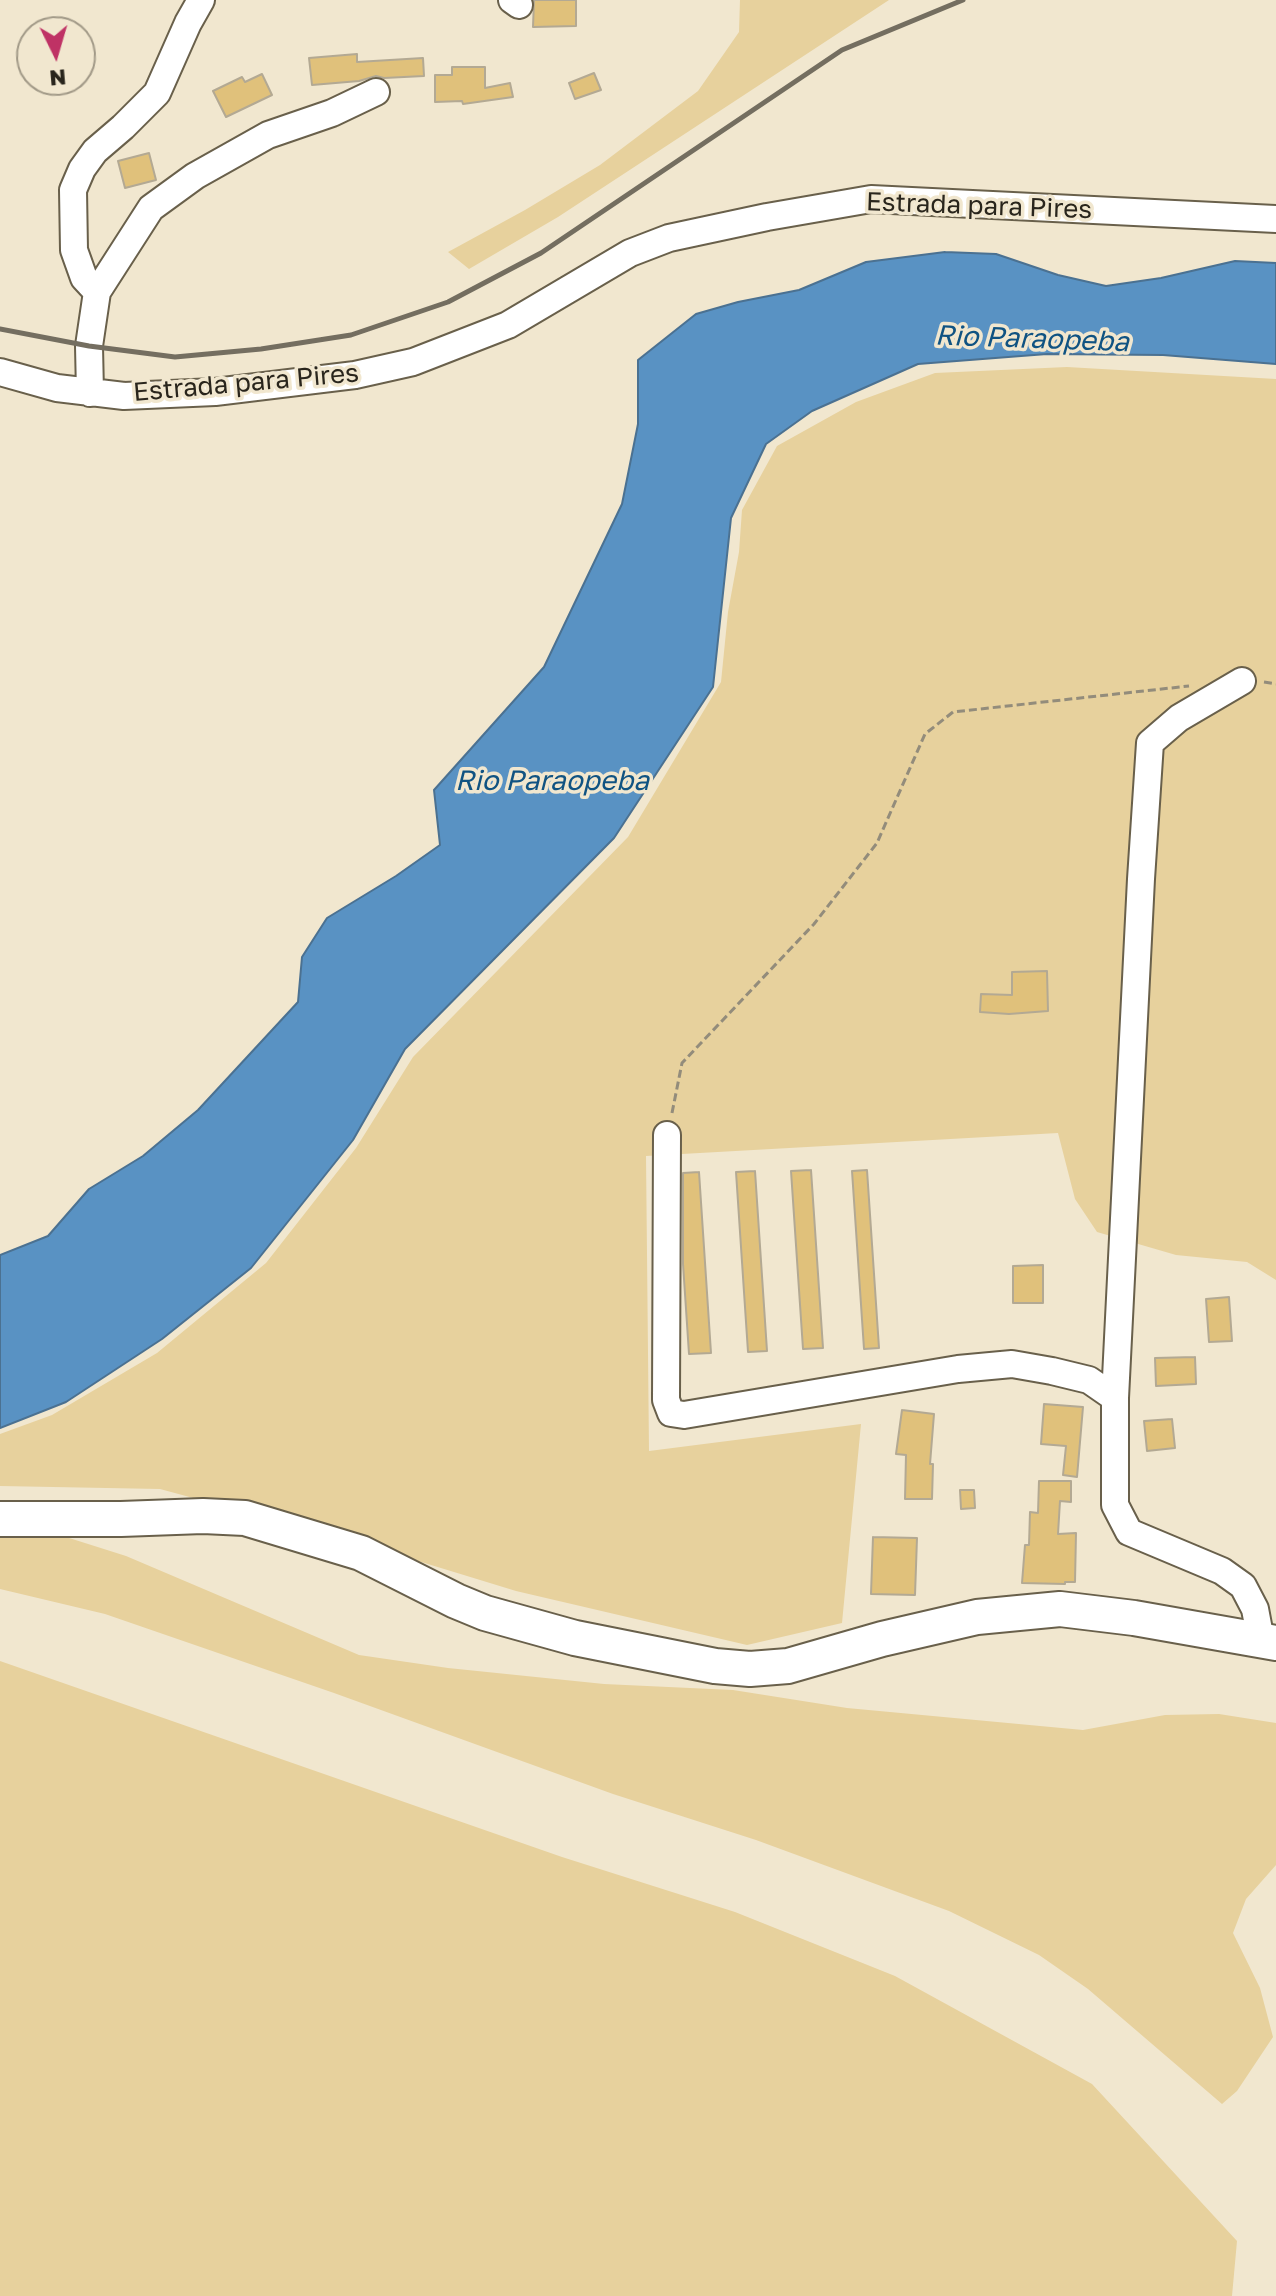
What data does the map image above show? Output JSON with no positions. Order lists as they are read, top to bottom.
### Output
{
  "streets": {
    "street": ["Estrada para Pires"]
  },
  "water": ["Rio Paraopeba"],
  "north": "bottom"
}
